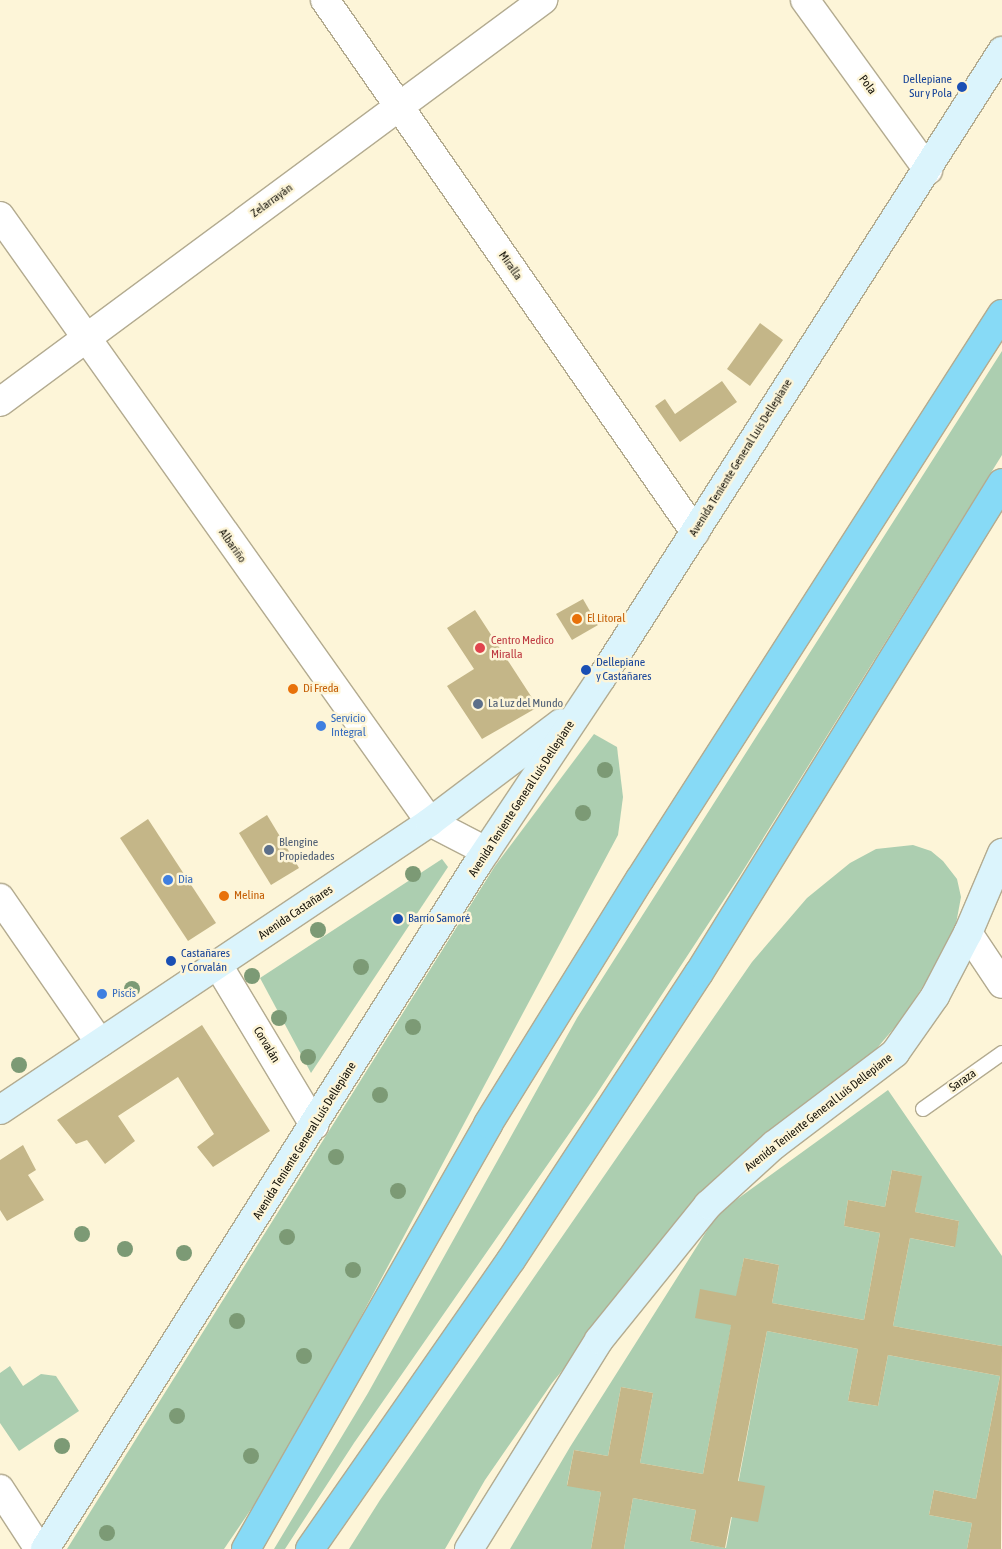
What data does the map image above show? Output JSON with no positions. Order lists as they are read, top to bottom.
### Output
{
  "streets": {
    "street": [
      "Pola",
      "Zelarrayán",
      "Miralla",
      "Avenida Teniente General Luís Dellepiane",
      "Albariño",
      "Avenida Castañares",
      "Corvalán"
    ],
    "lane": ["Saraza"]
  },
  "crossings": [
    ["Pola", "Avenida Teniente General Luís Dellepiane"],
    ["Zelarrayán", "Miralla"],
    ["Zelarrayán", "Albariño"],
    ["Miralla", "Avenida Teniente General Luís Dellepiane"],
    ["Avenida Teniente General Luís Dellepiane", "Albariño"],
    ["Avenida Teniente General Luís Dellepiane", "Avenida Castañares"],
    ["Avenida Teniente General Luís Dellepiane", "Corvalán"],
    ["Albariño", "Avenida Castañares"],
    ["Avenida Castañares", "Corvalán"]
  ],
  "places": [
    "Dellepiane Sur y Pola",
    "El Litoral",
    "Centro Medico Miralla",
    "Dellepiane y Castañares",
    "Di Freda",
    "La Luz del Mundo",
    "Servicio Integral",
    "Blengine Propiedades",
    "Dia",
    "Melina",
    "Barrio Samoré",
    "Castañares y Corvalán",
    "Piscis"
  ]
}
